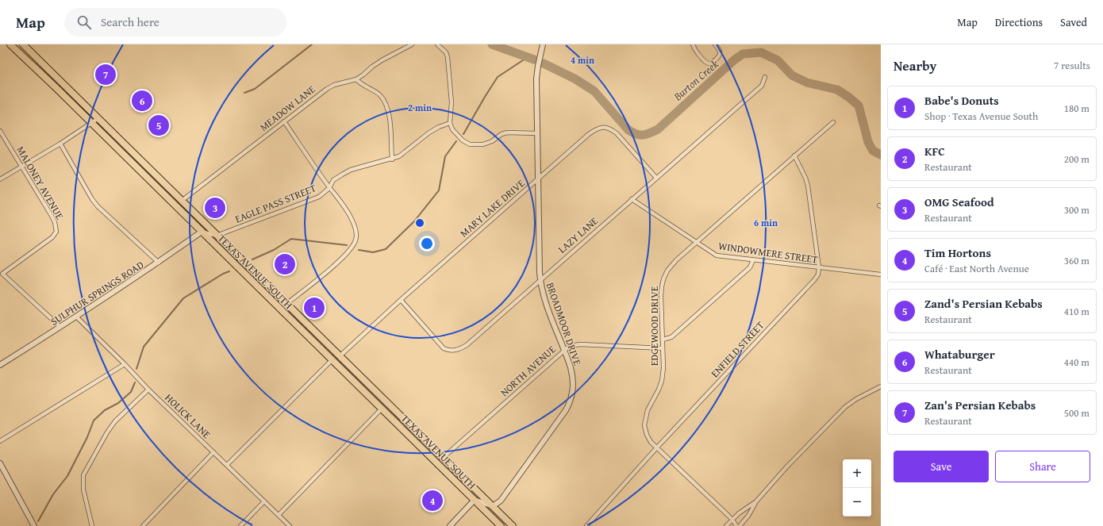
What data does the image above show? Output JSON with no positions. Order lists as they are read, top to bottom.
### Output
{
  "streets": {
    "main road": ["TEXAS AVENUE SOUTH"],
    "street": [
      "MEADOW LANE",
      "MALONEY AVENUE",
      "EAGLE PASS STREET",
      "MARY LAKE DRIVE",
      "LAZY LANE",
      "WINDOWMERE STREET",
      "SULPHUR SPRINGS ROAD",
      "BROADMOOR DRIVE",
      "EDGEWOOD DRIVE",
      "ENFIELD STREET",
      "NORTH AVENUE",
      "HOLICK LANE"
    ]
  },
  "crossings": [
    ["MEADOW LANE", "TEXAS AVENUE SOUTH"],
    ["MALONEY AVENUE", "SULPHUR SPRINGS ROAD"],
    ["EAGLE PASS STREET", "TEXAS AVENUE SOUTH"],
    ["MARY LAKE DRIVE", "LAZY LANE"],
    ["MARY LAKE DRIVE", "TEXAS AVENUE SOUTH"],
    ["MARY LAKE DRIVE", "BROADMOOR DRIVE"],
    ["LAZY LANE", "WINDOWMERE STREET"],
    ["LAZY LANE", "BROADMOOR DRIVE"],
    ["WINDOWMERE STREET", "EDGEWOOD DRIVE"],
    ["WINDOWMERE STREET", "ENFIELD STREET"],
    ["TEXAS AVENUE SOUTH", "SULPHUR SPRINGS ROAD"],
    ["TEXAS AVENUE SOUTH", "BROADMOOR DRIVE"],
    ["TEXAS AVENUE SOUTH", "NORTH AVENUE"],
    ["SULPHUR SPRINGS ROAD", "HOLICK LANE"],
    ["BROADMOOR DRIVE", "NORTH AVENUE"],
    ["EDGEWOOD DRIVE", "ENFIELD STREET"],
    ["EDGEWOOD DRIVE", "NORTH AVENUE"]
  ],
  "water": ["Burton Creek"],
  "page": {
    "header": "Map",
    "search": "Search here",
    "nav": ["Map", "Directions", "Saved"],
    "heading": ["Nearby", "7 results"],
    "pins": [
      "7",
      "6",
      "5",
      "3",
      "2",
      "1",
      "4"
    ],
    "list": [
      {
        "mark": "1",
        "name": "Babe's Donuts",
        "note": "Shop · Texas Avenue South",
        "value": "180 m"
      },
      {
        "mark": "2",
        "name": "KFC",
        "note": "Restaurant",
        "value": "200 m"
      },
      {
        "mark": "3",
        "name": "OMG Seafood",
        "note": "Restaurant",
        "value": "300 m"
      },
      {
        "mark": "4",
        "name": "Tim Hortons",
        "note": "Café · East North Avenue",
        "value": "360 m"
      },
      {
        "mark": "5",
        "name": "Zand's Persian Kebabs",
        "note": "Restaurant",
        "value": "410 m"
      },
      {
        "mark": "6",
        "name": "Whataburger",
        "note": "Restaurant",
        "value": "440 m"
      },
      {
        "mark": "7",
        "name": "Zan's Persian Kebabs",
        "note": "Restaurant",
        "value": "500 m"
      }
    ],
    "buttons": ["Save", "Share"],
    "map_buttons": ["+", "−"]
  },
  "rings": ["4 min", "2 min", "6 min"]
}
